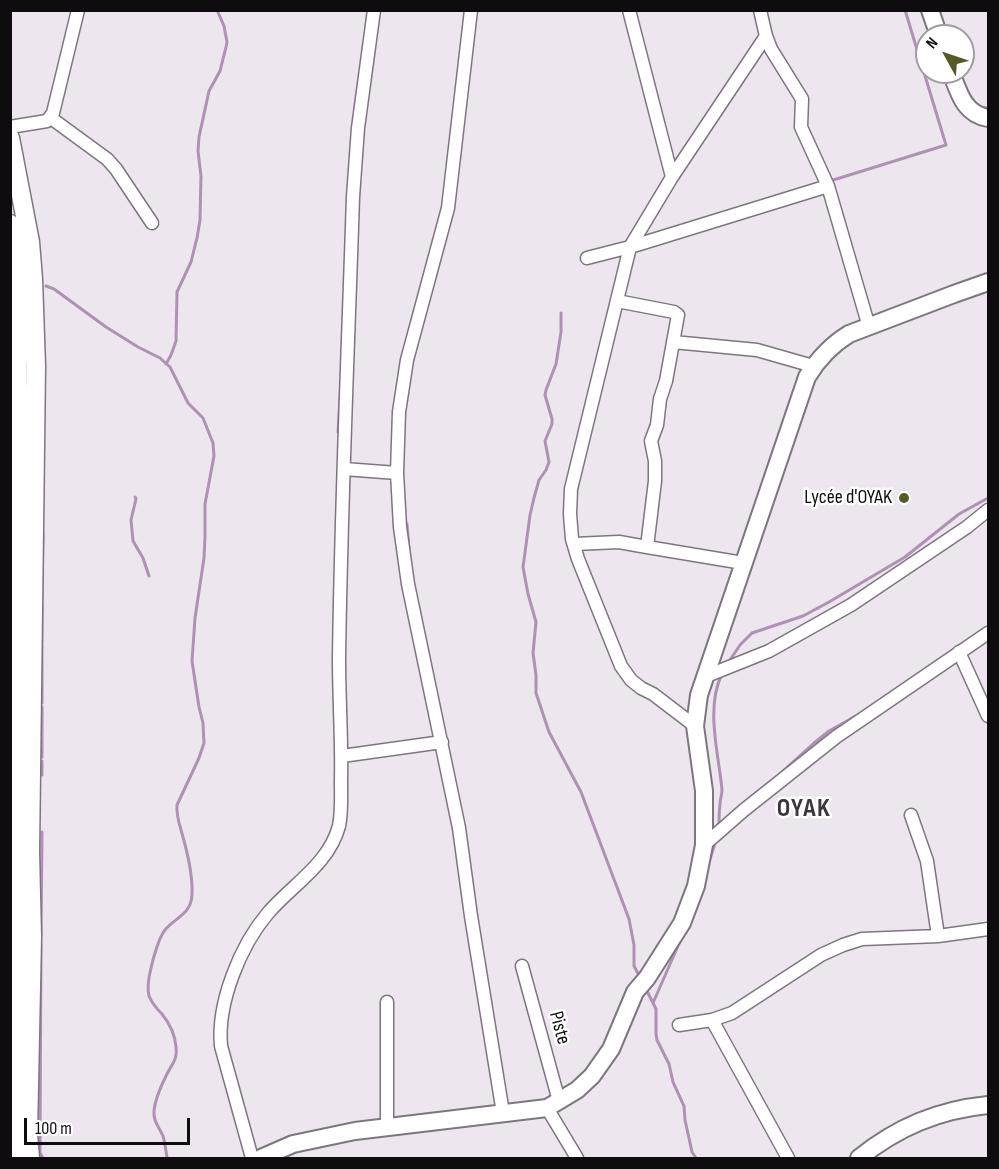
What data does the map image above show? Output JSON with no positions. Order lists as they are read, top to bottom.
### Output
{
  "streets": {
    "street": ["Piste"]
  },
  "districts": ["OYAK"],
  "places": ["Lycée d'OYAK"],
  "scale_bar": "100 m",
  "north": "top left"
}
